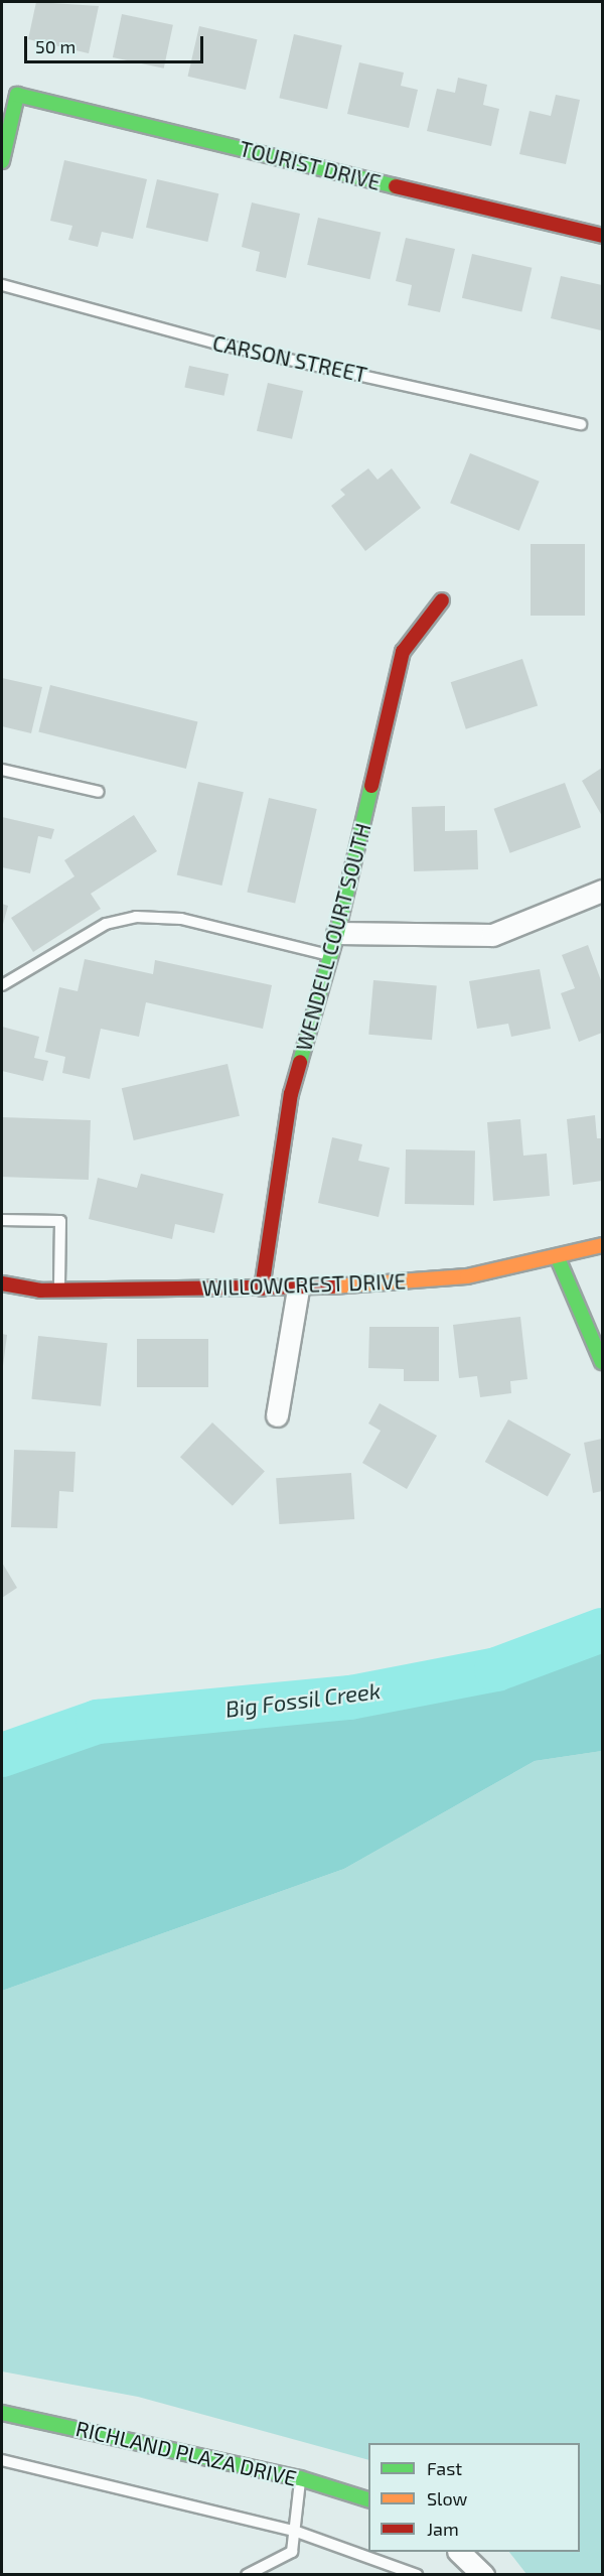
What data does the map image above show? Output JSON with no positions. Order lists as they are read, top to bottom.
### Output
{
  "streets": {
    "street": [
      "TOURIST DRIVE",
      "WENDELL COURT SOUTH",
      "WILLOWCREST DRIVE",
      "RICHLAND PLAZA DRIVE"
    ],
    "lane": ["CARSON STREET"]
  },
  "crossings": [
    ["WENDELL COURT SOUTH", "WILLOWCREST DRIVE"]
  ],
  "water": ["Big Fossil Creek"],
  "legend": ["Fast", "Slow", "Jam"],
  "scale_bar": "50 m"
}
